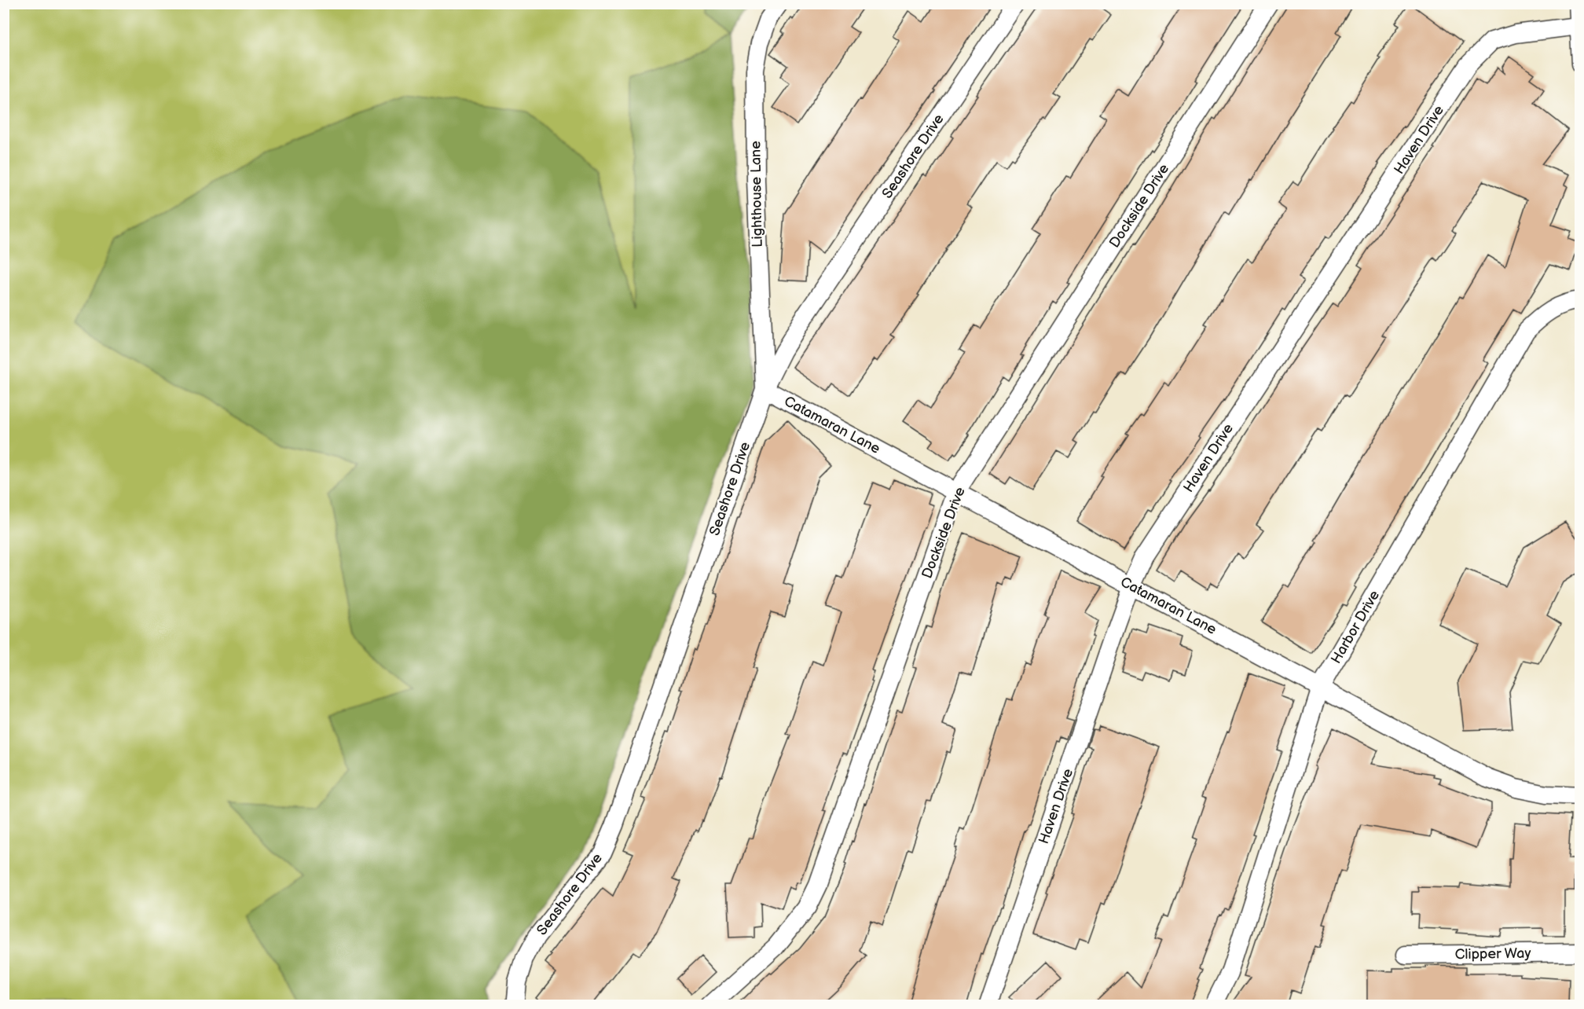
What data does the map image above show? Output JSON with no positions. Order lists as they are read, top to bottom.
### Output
{
  "streets": {
    "street": [
      "Haven Drive",
      "Seashore Drive",
      "Lighthouse Lane",
      "Dockside Drive",
      "Catamaran Lane",
      "Harbor Drive",
      "Clipper Way"
    ]
  },
  "crossings": [
    ["Haven Drive", "Catamaran Lane"],
    ["Seashore Drive", "Lighthouse Lane"],
    ["Seashore Drive", "Catamaran Lane"],
    ["Lighthouse Lane", "Catamaran Lane"],
    ["Dockside Drive", "Catamaran Lane"],
    ["Catamaran Lane", "Harbor Drive"]
  ]
}
